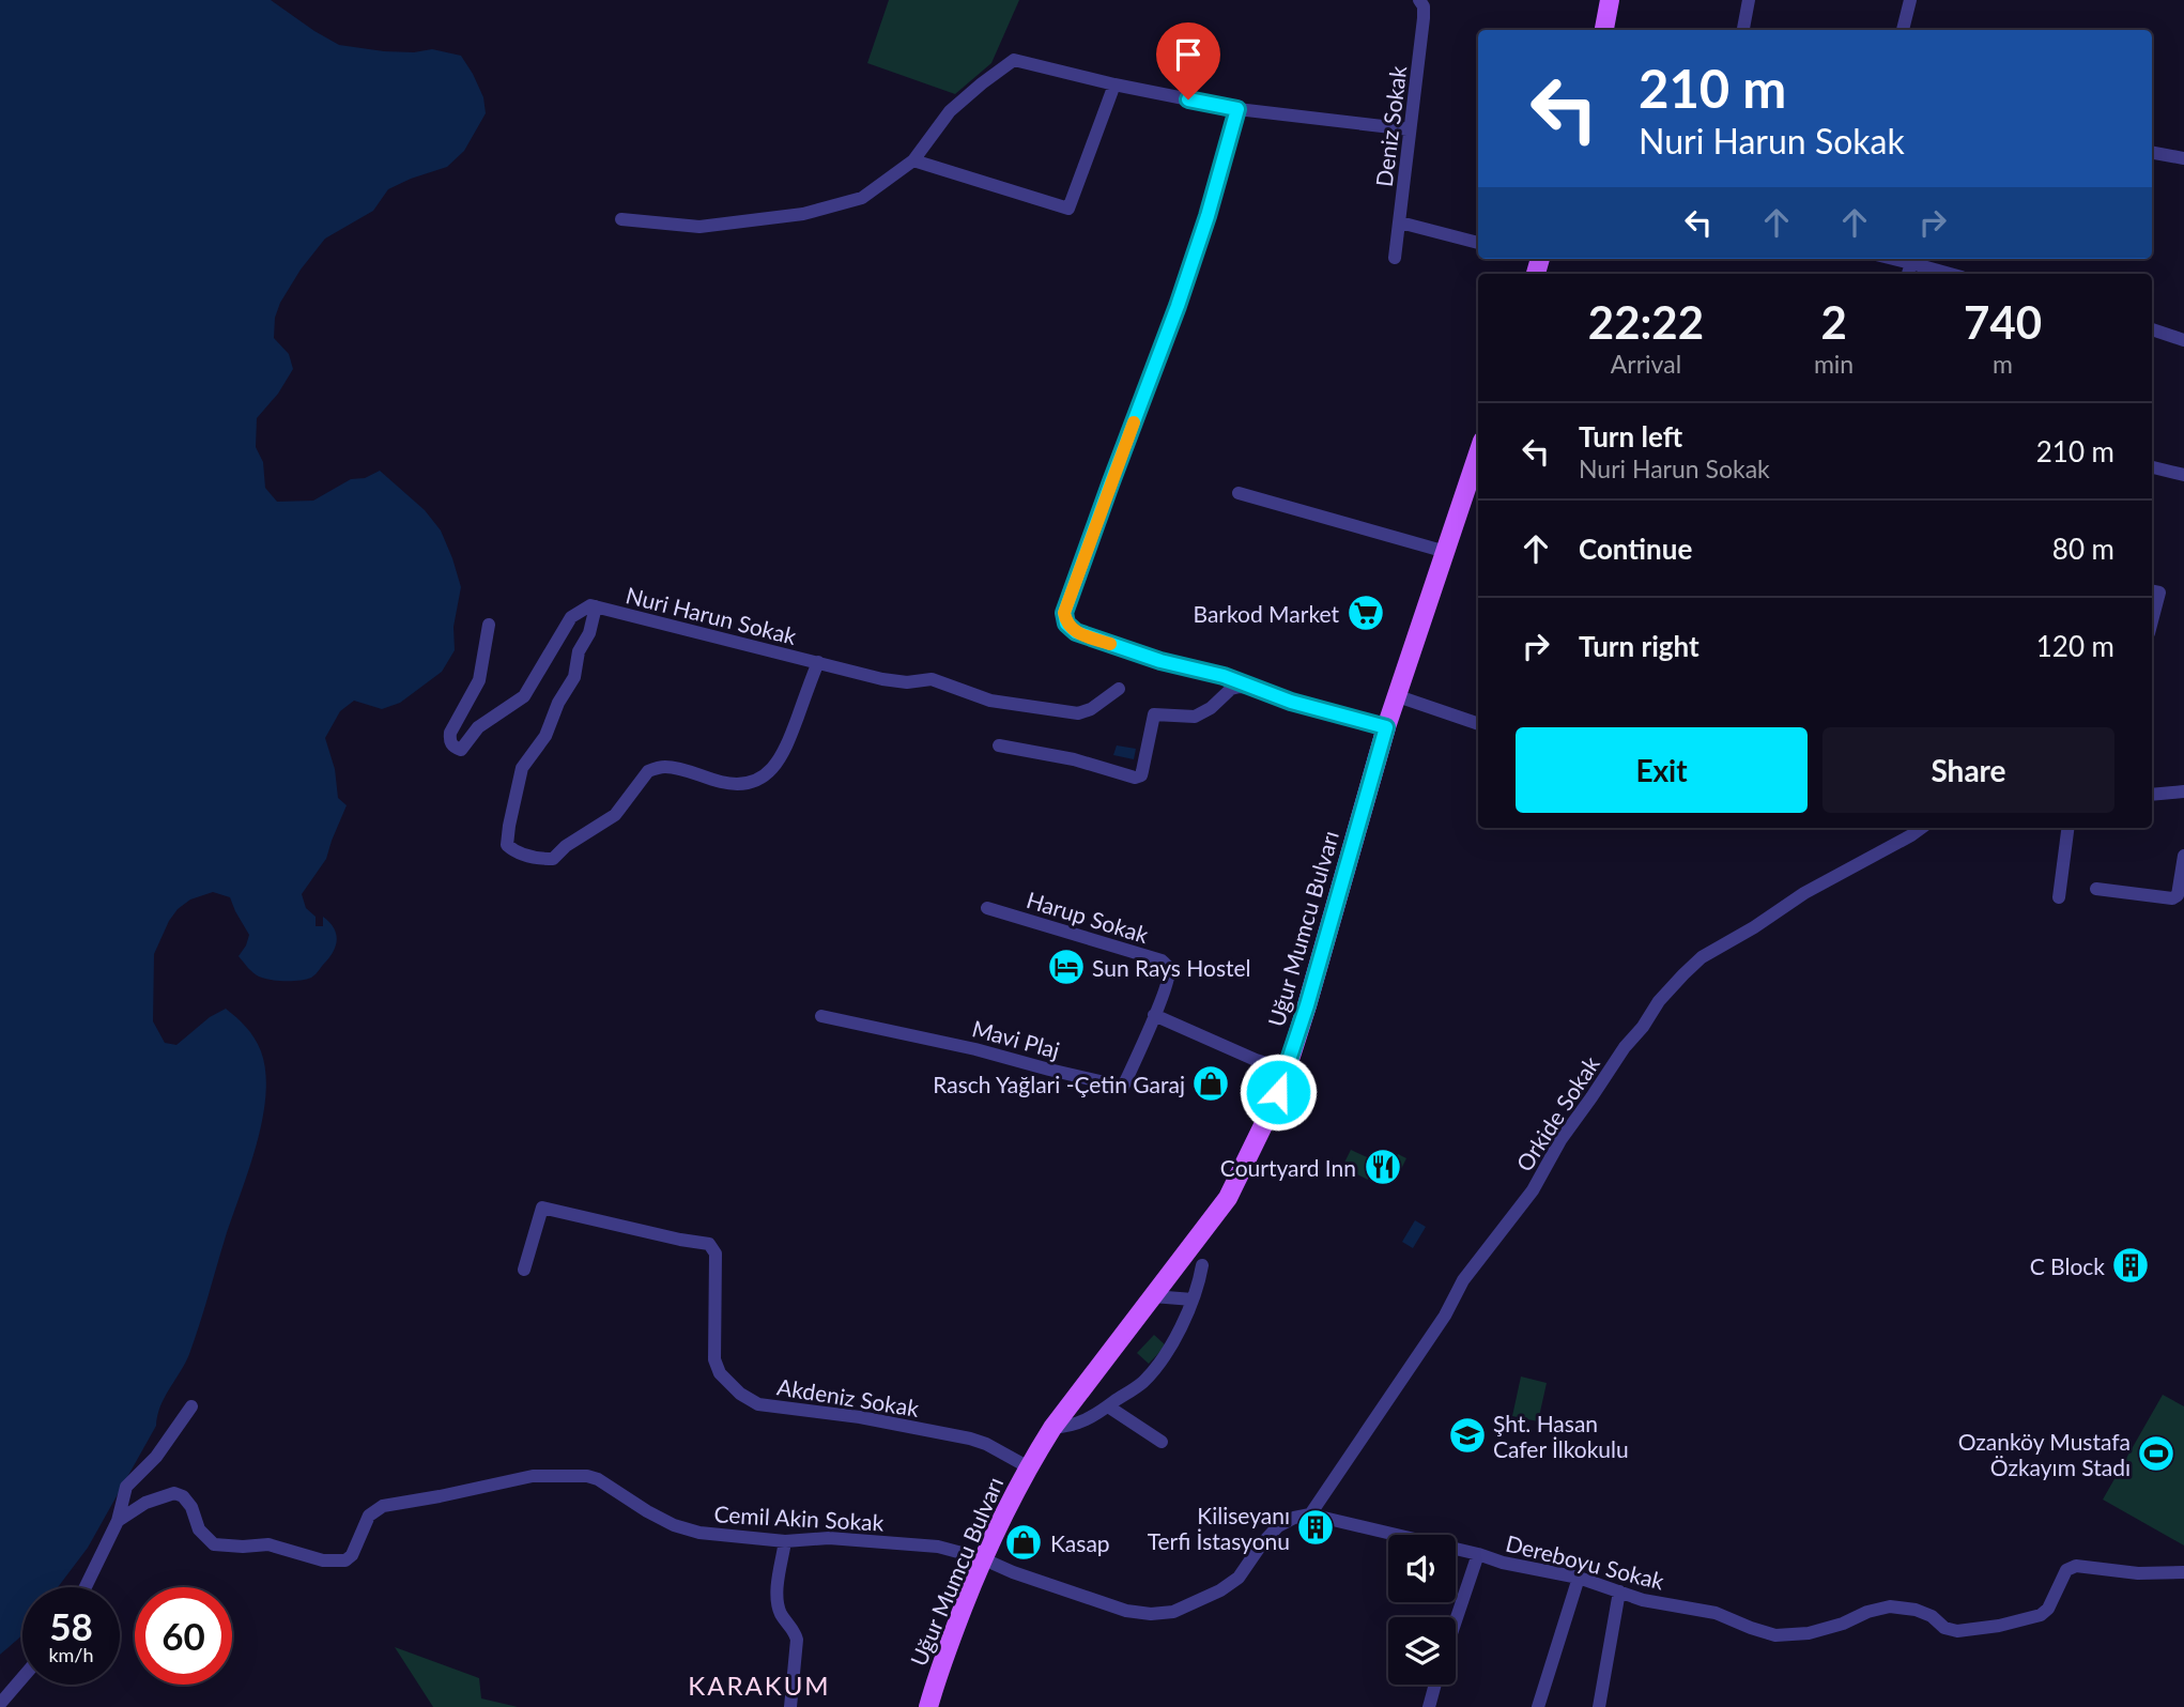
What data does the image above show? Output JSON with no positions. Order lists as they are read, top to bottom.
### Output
{
  "streets": {
    "main road": ["Uğur Mumcu Bulvarı"],
    "street": [
      "Deniz Sokak",
      "Nuri Harun Sokak",
      "Harup Sokak",
      "Mavi Plaj",
      "Orkide Sokak",
      "Akdeniz Sokak",
      "Cemil Akin Sokak",
      "Dereboyu Sokak"
    ]
  },
  "crossings": [
    ["Harup Sokak", "Mavi Plaj"],
    ["Uğur Mumcu Bulvarı", "Akdeniz Sokak"],
    ["Uğur Mumcu Bulvarı", "Cemil Akin Sokak"],
    ["Orkide Sokak", "Dereboyu Sokak"]
  ],
  "districts": ["KARAKUM"],
  "places": {
    "supermarket": ["Barkod Market"],
    "hotel": ["Sun Rays Hostel"],
    "shop": ["Rasch Yağlari -Çetin Garaj", "Kasap"],
    "restaurant": ["Courtyard Inn"],
    "building": ["C Block", "Kiliseyanı Terfi İstasyonu"],
    "school or university": ["Şht. Hasan Cafer İlkokulu"],
    "sports": ["Ozanköy Mustafa Özkayım Stadı"]
  },
  "page": {
    "turn": ["210 m", "Nuri Harun Sokak"],
    "eta": [
      "22:22",
      "Arrival",
      "2",
      "min",
      "740",
      "m"
    ],
    "list": [
      {
        "name": "Turn left",
        "note": "Nuri Harun Sokak",
        "value": "210 m"
      },
      {
        "name": "Continue",
        "value": "80 m"
      },
      {
        "name": "Turn right",
        "value": "120 m"
      }
    ],
    "buttons": ["Exit", "Share"],
    "speed": "58 km/h",
    "limit": "60"
  }
}
